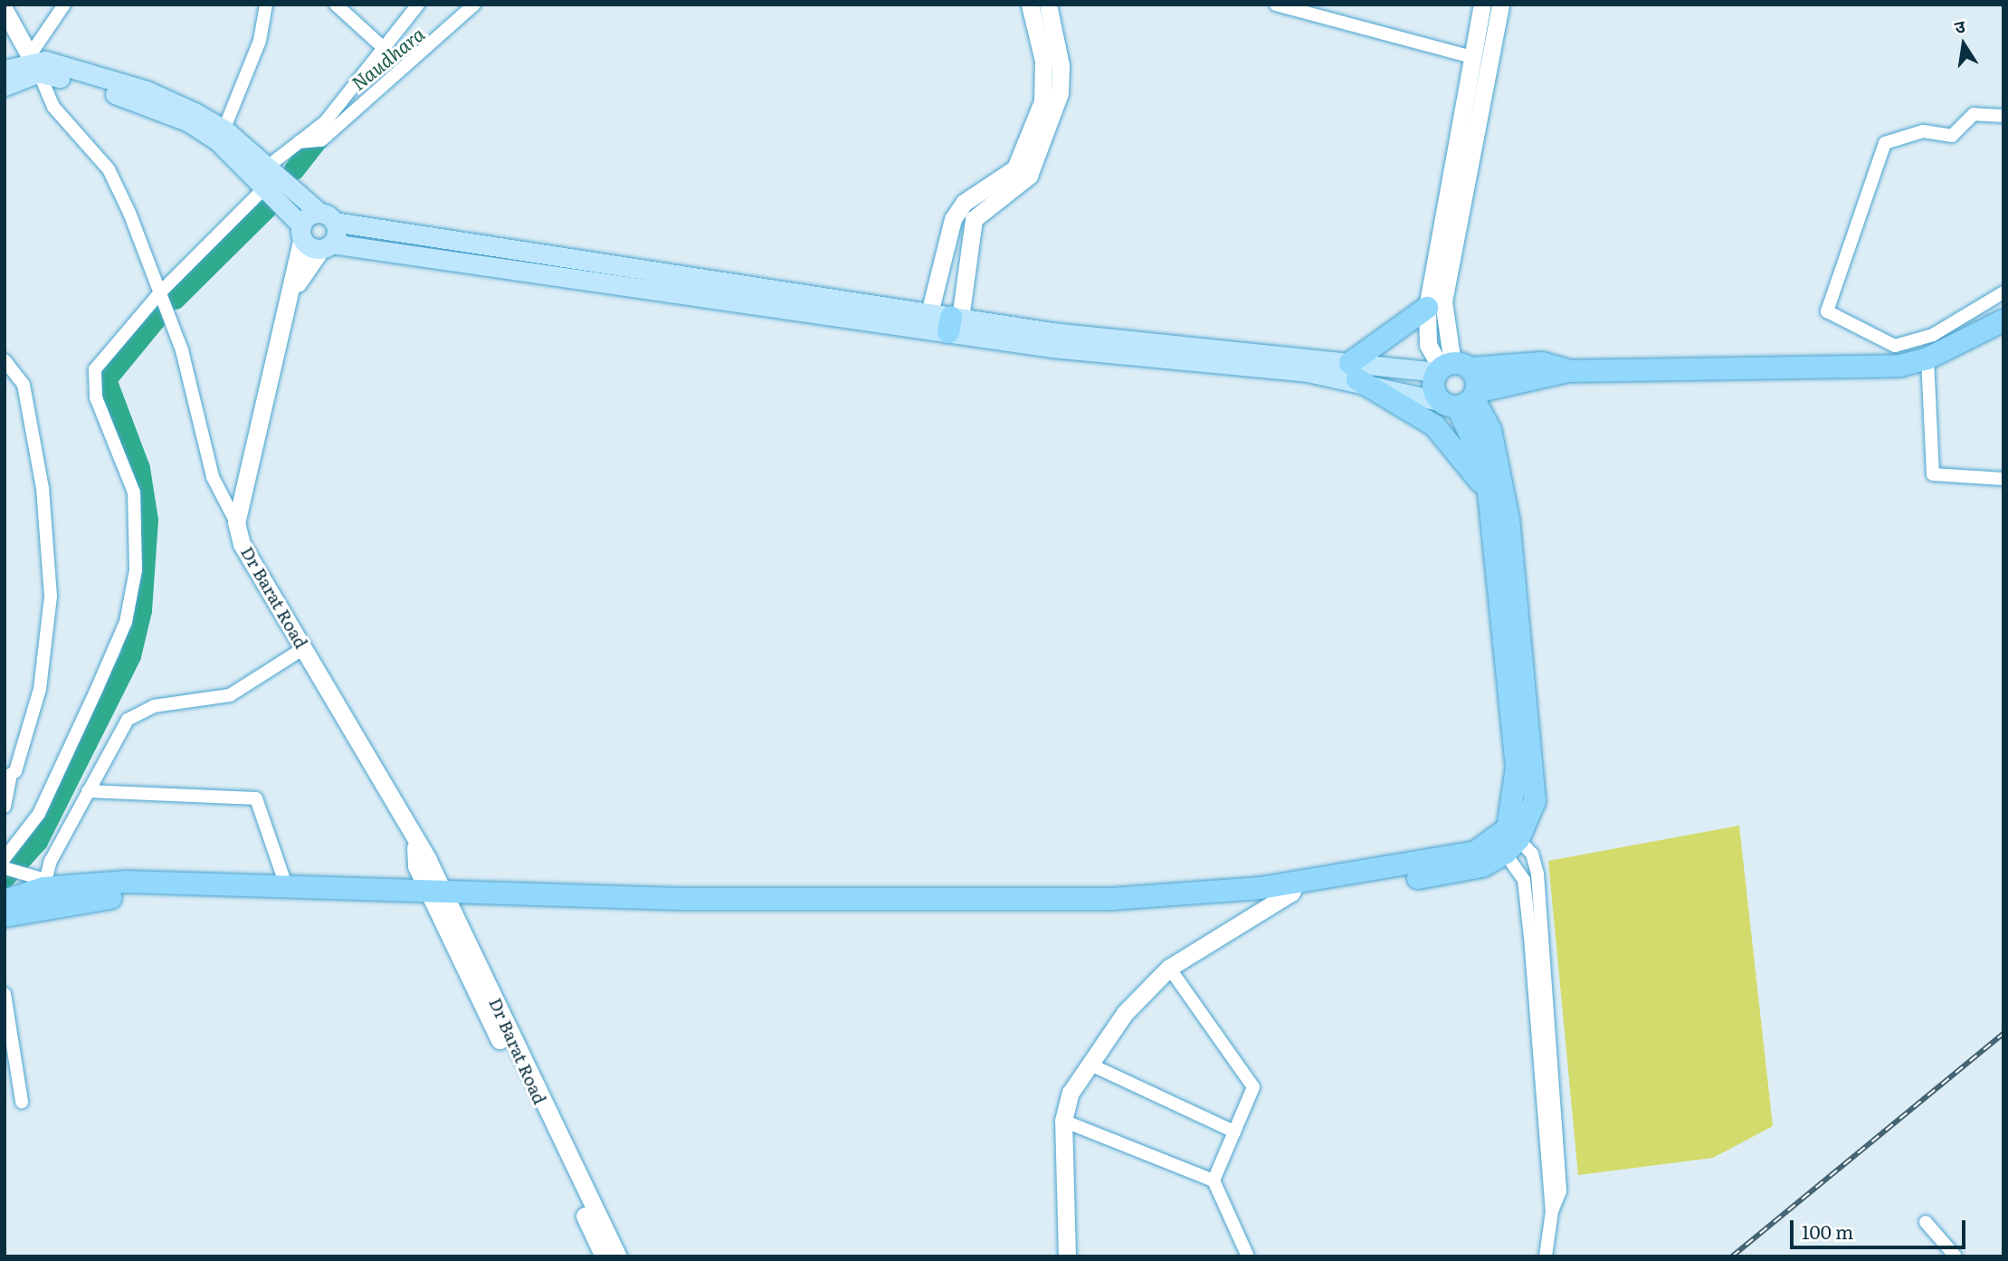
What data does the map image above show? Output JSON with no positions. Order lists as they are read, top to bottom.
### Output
{
  "streets": {
    "street": ["Dr Barat Road"]
  },
  "water": ["Naudhara"],
  "scale_bar": "100 m",
  "north": "top"
}
